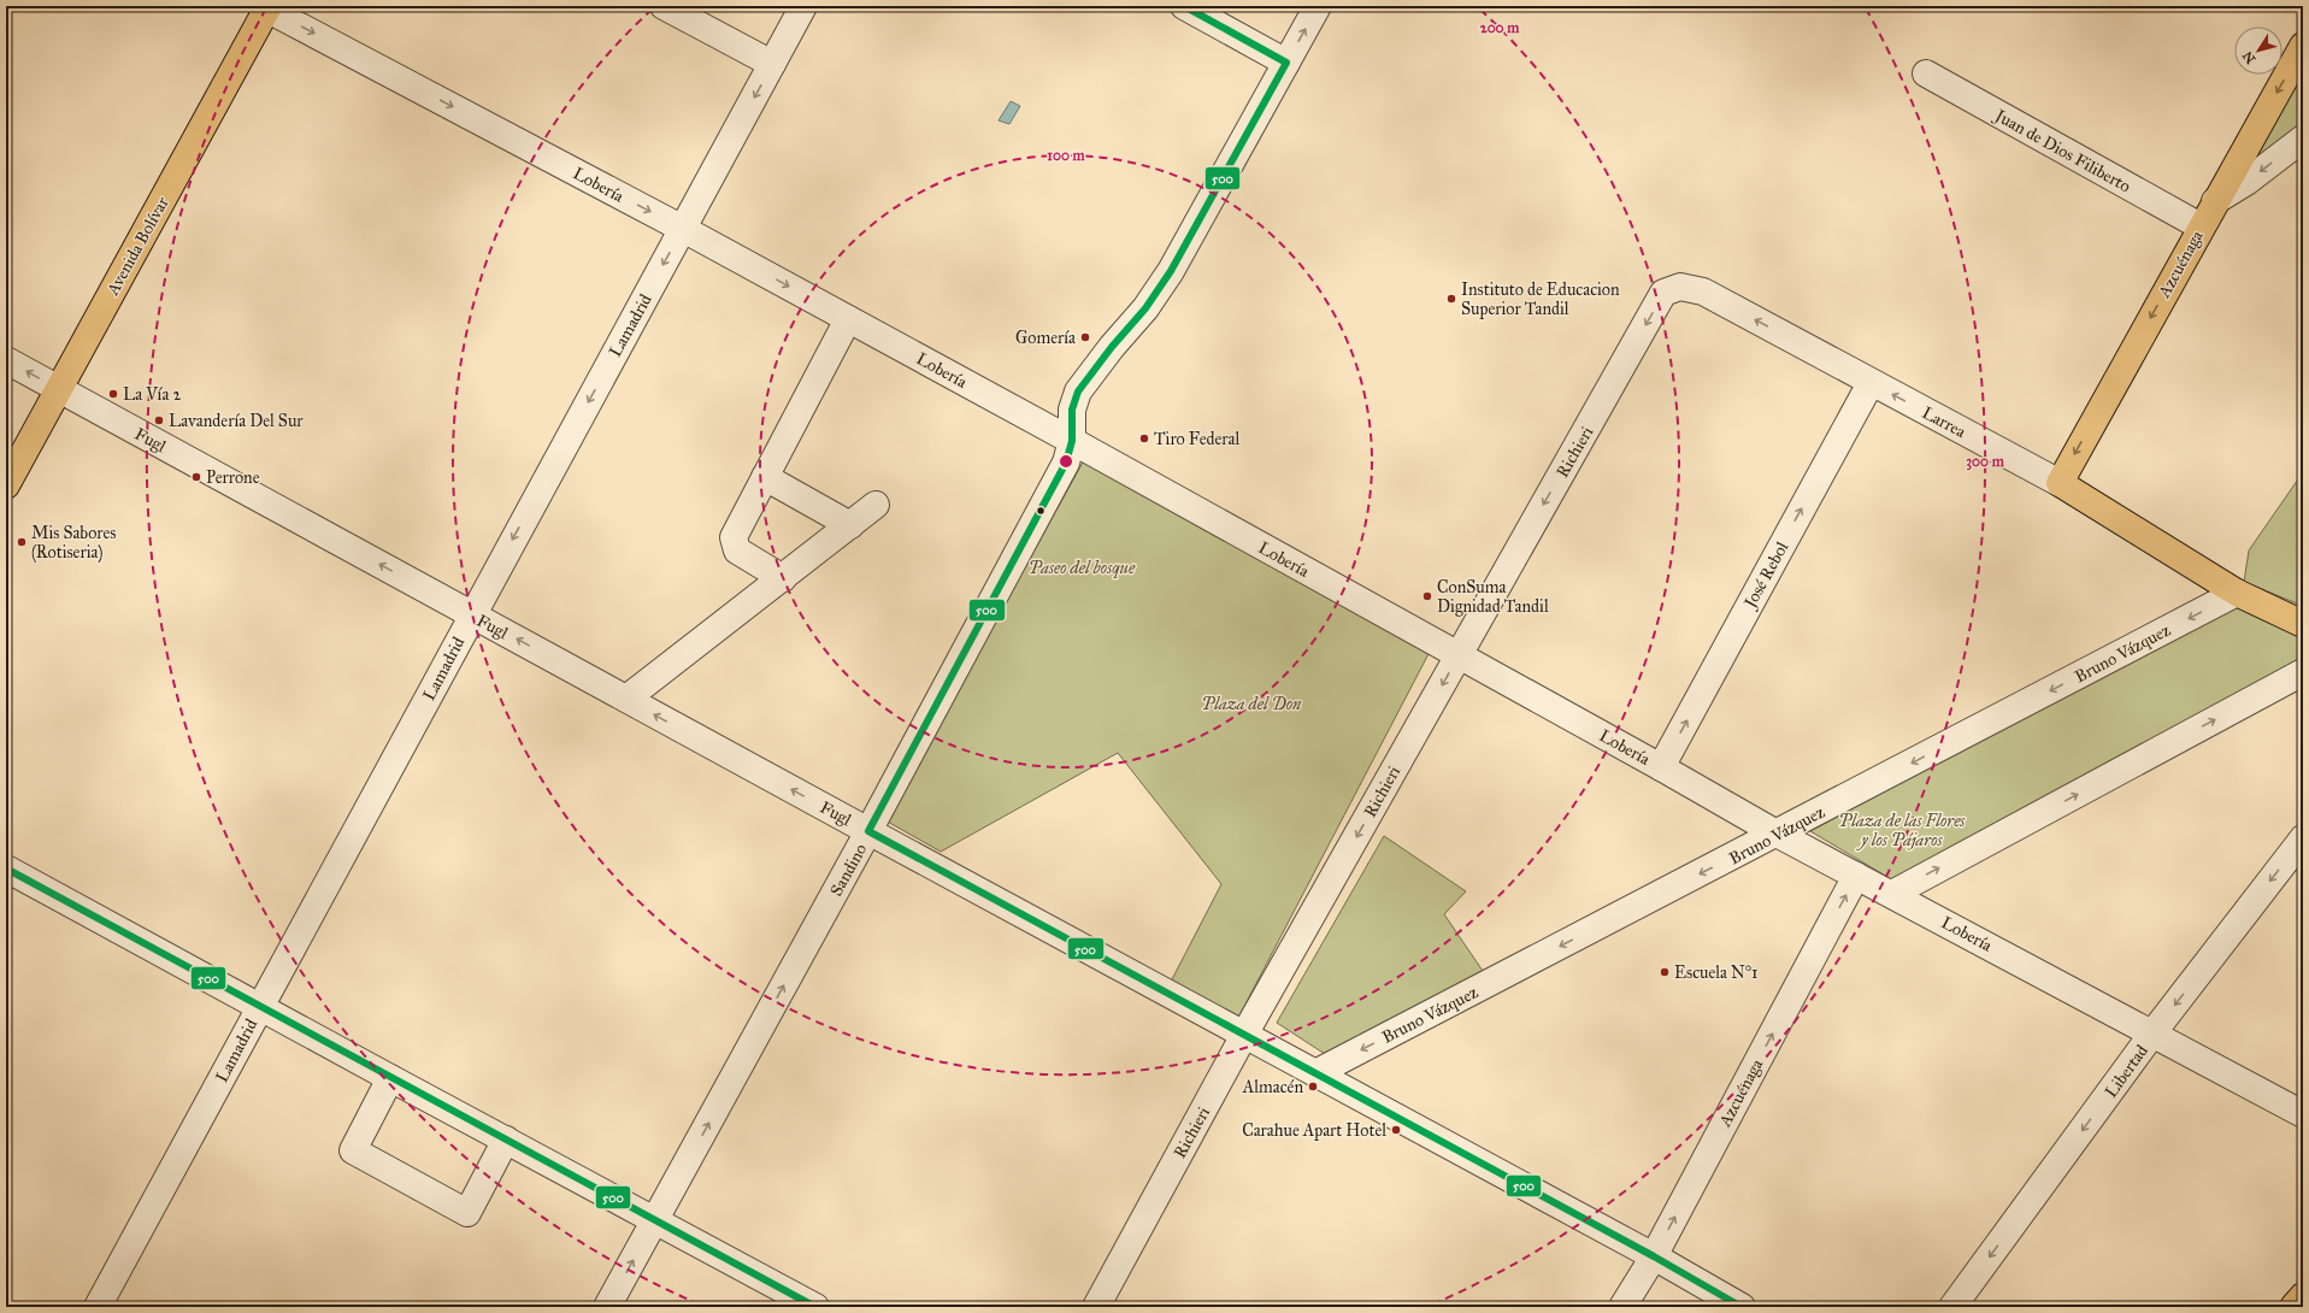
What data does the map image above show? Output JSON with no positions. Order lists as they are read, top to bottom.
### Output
{
  "streets": {
    "main road": ["Avenida Bolívar", "Azcuénaga", "Larrea"],
    "street": [
      "Juan de Dios Filiberto",
      "Lobería",
      "Lamadrid",
      "Fugl",
      "Richieri",
      "José Rebol",
      "Bruno Vázquez",
      "Sandino",
      "Libertad"
    ]
  },
  "crossings": [
    ["Juan de Dios Filiberto", "Azcuénaga"],
    ["Lobería", "Avenida Bolívar"],
    ["Lobería", "Azcuénaga"],
    ["Lobería", "Lamadrid"],
    ["Lobería", "Richieri"],
    ["Lobería", "José Rebol"],
    ["Lobería", "Bruno Vázquez"],
    ["Lobería", "Sandino"],
    ["Lobería", "Libertad"],
    ["Avenida Bolívar", "Fugl"],
    ["Azcuénaga", "Larrea"],
    ["Azcuénaga", "Fugl"],
    ["Lamadrid", "Fugl"],
    ["Larrea", "Richieri"],
    ["Larrea", "José Rebol"],
    ["Larrea", "Bruno Vázquez"],
    ["Fugl", "Richieri"],
    ["Fugl", "Bruno Vázquez"],
    ["Fugl", "Sandino"]
  ],
  "one_way": [
    "Larrea",
    "Fugl",
    "Richieri",
    "José Rebol",
    "Sandino"
  ],
  "parks": ["Paseo del bosque", "Plaza del Don", "Plaza de las Flores y los Pájaros"],
  "places": [
    "Instituto de Educacion Superior Tandil",
    "Gomería",
    "La Vía 2",
    "Lavandería Del Sur",
    "Tiro Federal",
    "Perrone",
    "Mis Sabores (Rotiseria)",
    "ConSuma Dignidad Tandil",
    "Escuela N°1",
    "Almacén",
    "Carahue Apart Hotel"
  ],
  "lines": ["transit line 500"],
  "north": "bottom left",
  "rings": ["200 m", "100 m", "300 m"]
}
